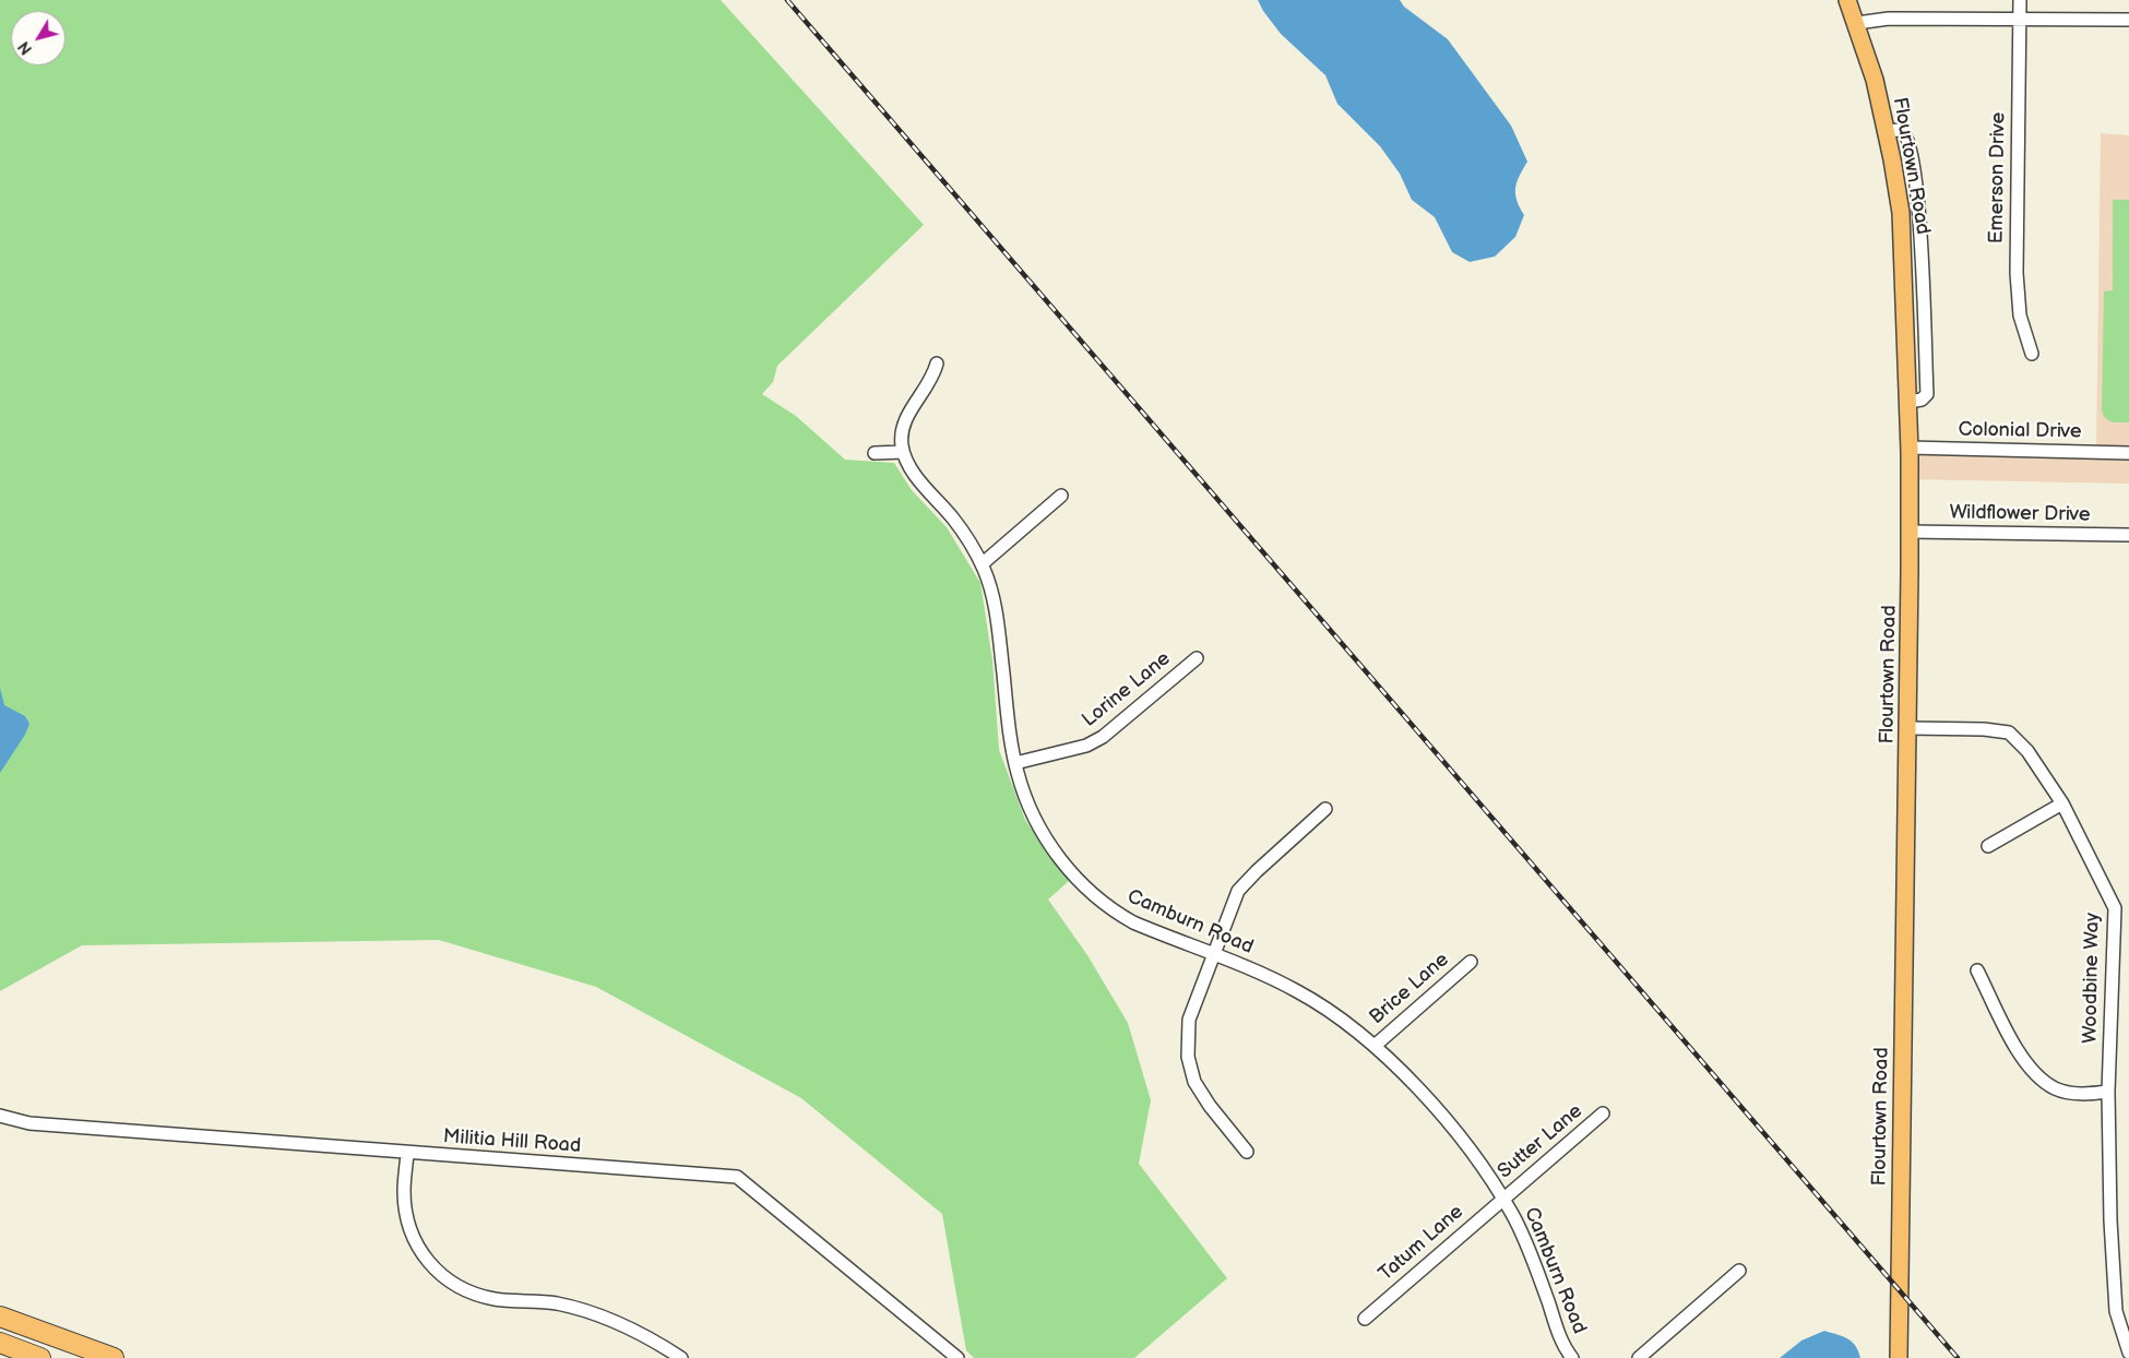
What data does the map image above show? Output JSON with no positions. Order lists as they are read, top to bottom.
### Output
{
  "streets": {
    "main road": ["Flourtown Road"],
    "street": [
      "Emerson Drive",
      "Colonial Drive",
      "Wildflower Drive",
      "Lorine Lane",
      "Camburn Road",
      "Woodbine Way",
      "Brice Lane",
      "Militia Hill Road",
      "Sutter Lane",
      "Tatum Lane"
    ]
  },
  "crossings": [
    ["Flourtown Road", "Colonial Drive"],
    ["Flourtown Road", "Wildflower Drive"],
    ["Flourtown Road", "Woodbine Way"],
    ["Lorine Lane", "Camburn Road"],
    ["Camburn Road", "Brice Lane"],
    ["Camburn Road", "Sutter Lane"],
    ["Camburn Road", "Tatum Lane"],
    ["Sutter Lane", "Tatum Lane"]
  ],
  "north": "bottom left"
}
